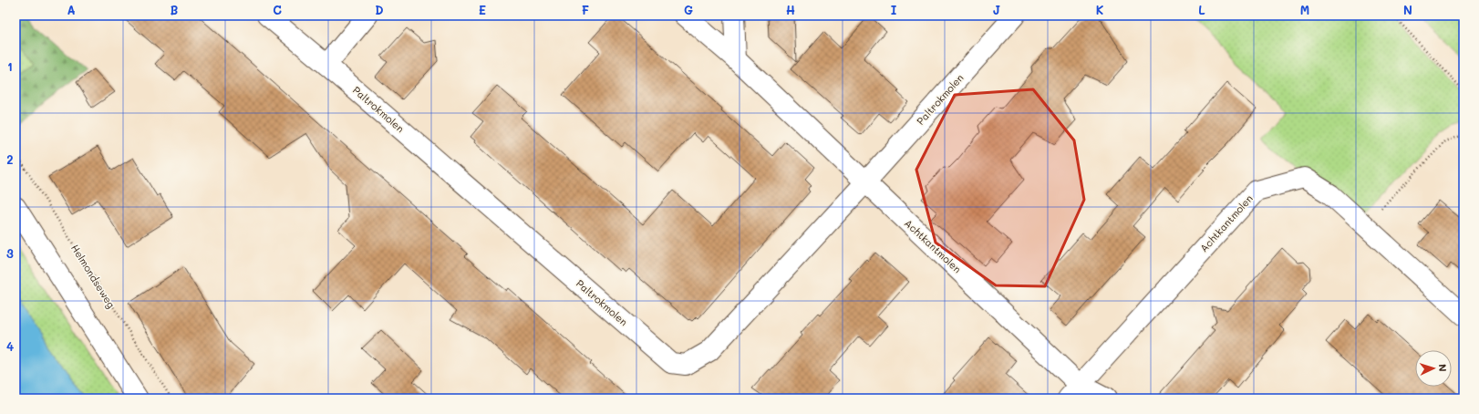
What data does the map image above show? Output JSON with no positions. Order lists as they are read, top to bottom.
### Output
{
  "streets": {
    "street": ["Paltrokmolen", "Achtkantmolen"],
    "path": ["Helmondseweg"]
  },
  "crossings": [
    ["Paltrokmolen", "Achtkantmolen"]
  ],
  "north": "right",
  "grid": {
    "columns": [
      "A",
      "B",
      "C",
      "D",
      "E",
      "F",
      "G",
      "H",
      "I",
      "J",
      "K",
      "L",
      "M",
      "N"
    ],
    "rows": [
      "1",
      "2",
      "3",
      "4"
    ]
  }
}
